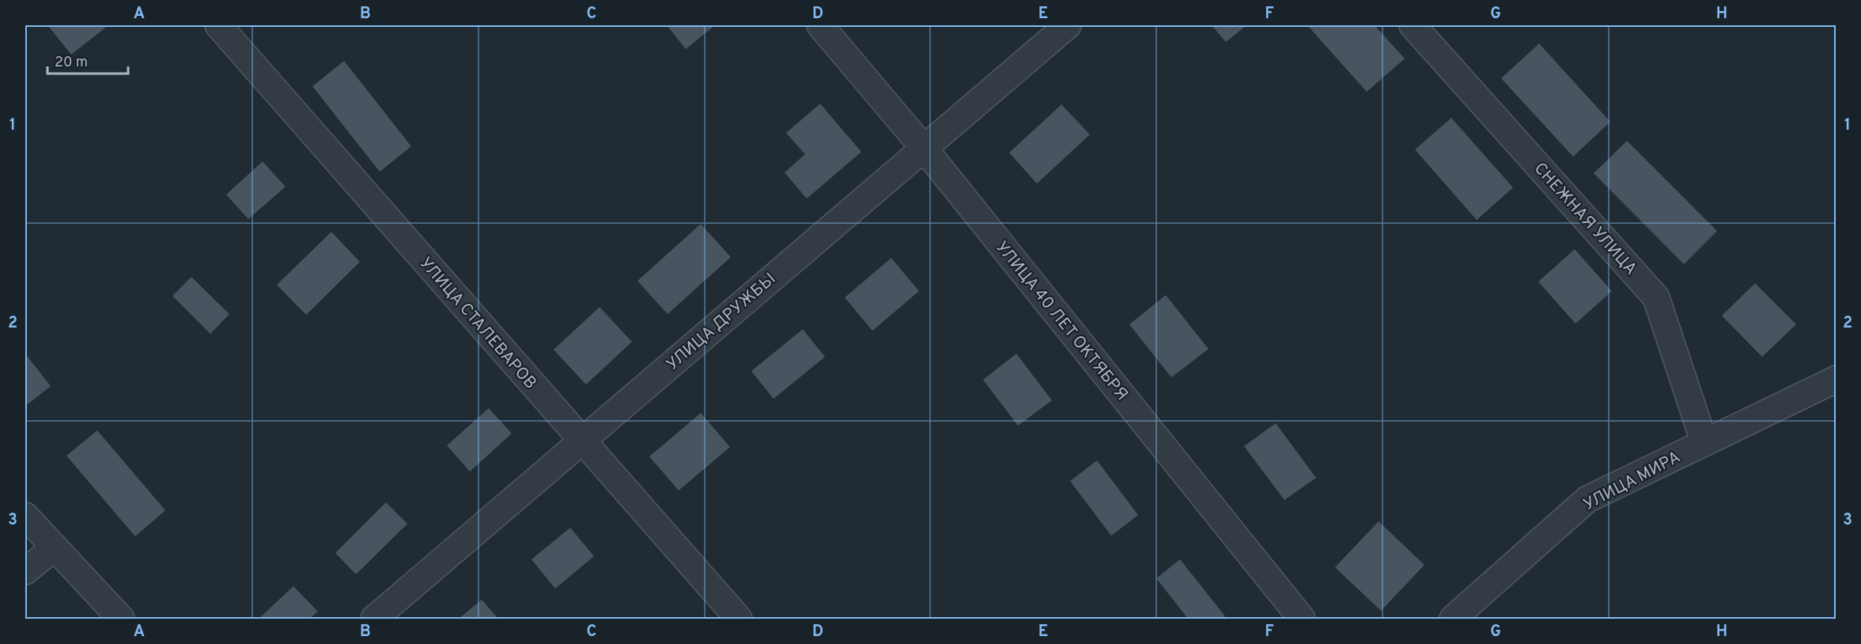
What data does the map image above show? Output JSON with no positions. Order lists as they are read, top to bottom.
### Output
{
  "streets": {
    "street": [
      "СНЕЖНАЯ УЛИЦА",
      "УЛИЦА 40 ЛЕТ ОКТЯБРЯ",
      "УЛИЦА ДРУЖБЫ",
      "УЛИЦА СТАЛЕВАРОВ",
      "УЛИЦА МИРА"
    ]
  },
  "crossings": [
    ["СНЕЖНАЯ УЛИЦА", "УЛИЦА МИРА"],
    ["УЛИЦА 40 ЛЕТ ОКТЯБРЯ", "УЛИЦА ДРУЖБЫ"],
    ["УЛИЦА ДРУЖБЫ", "УЛИЦА СТАЛЕВАРОВ"]
  ],
  "scale_bar": "20 m",
  "grid": {
    "columns": [
      "A",
      "B",
      "C",
      "D",
      "E",
      "F",
      "G",
      "H"
    ],
    "rows": ["1", "2", "3"]
  }
}
